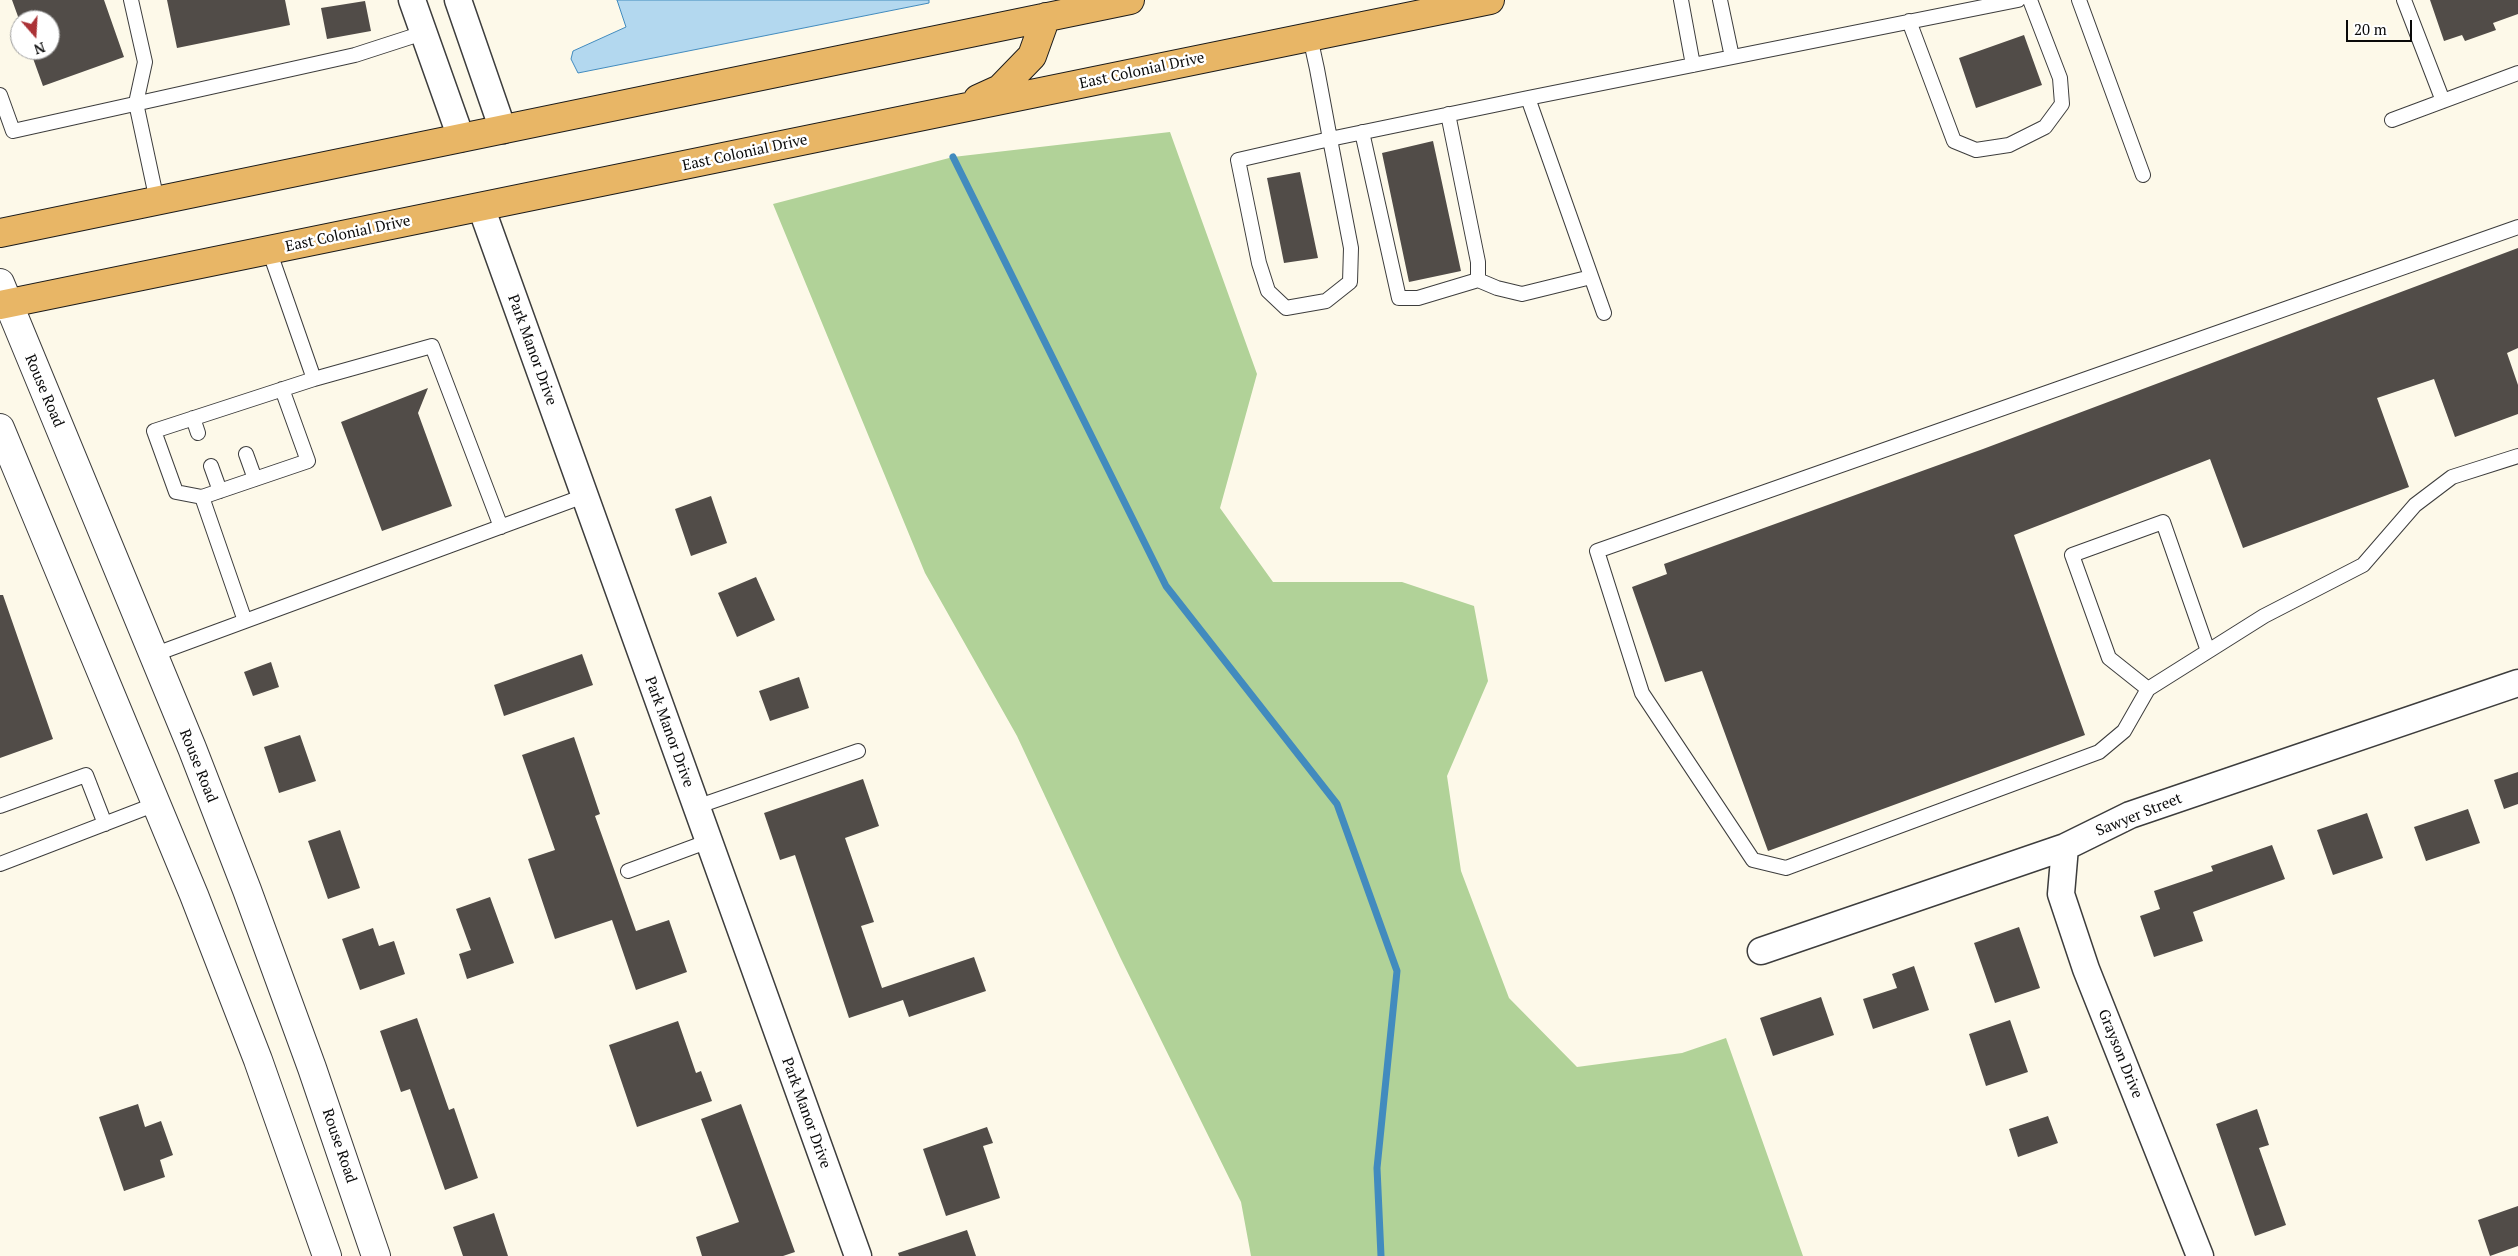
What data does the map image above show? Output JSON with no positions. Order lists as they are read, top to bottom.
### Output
{
  "streets": {
    "highway": ["East Colonial Drive"],
    "street": [
      "Park Manor Drive",
      "Rouse Road",
      "Sawyer Street",
      "Grayson Drive"
    ]
  },
  "crossings": [
    ["East Colonial Drive", "Park Manor Drive"],
    ["East Colonial Drive", "Rouse Road"],
    ["Sawyer Street", "Grayson Drive"]
  ],
  "scale_bar": "20 m",
  "north": "bottom"
}
